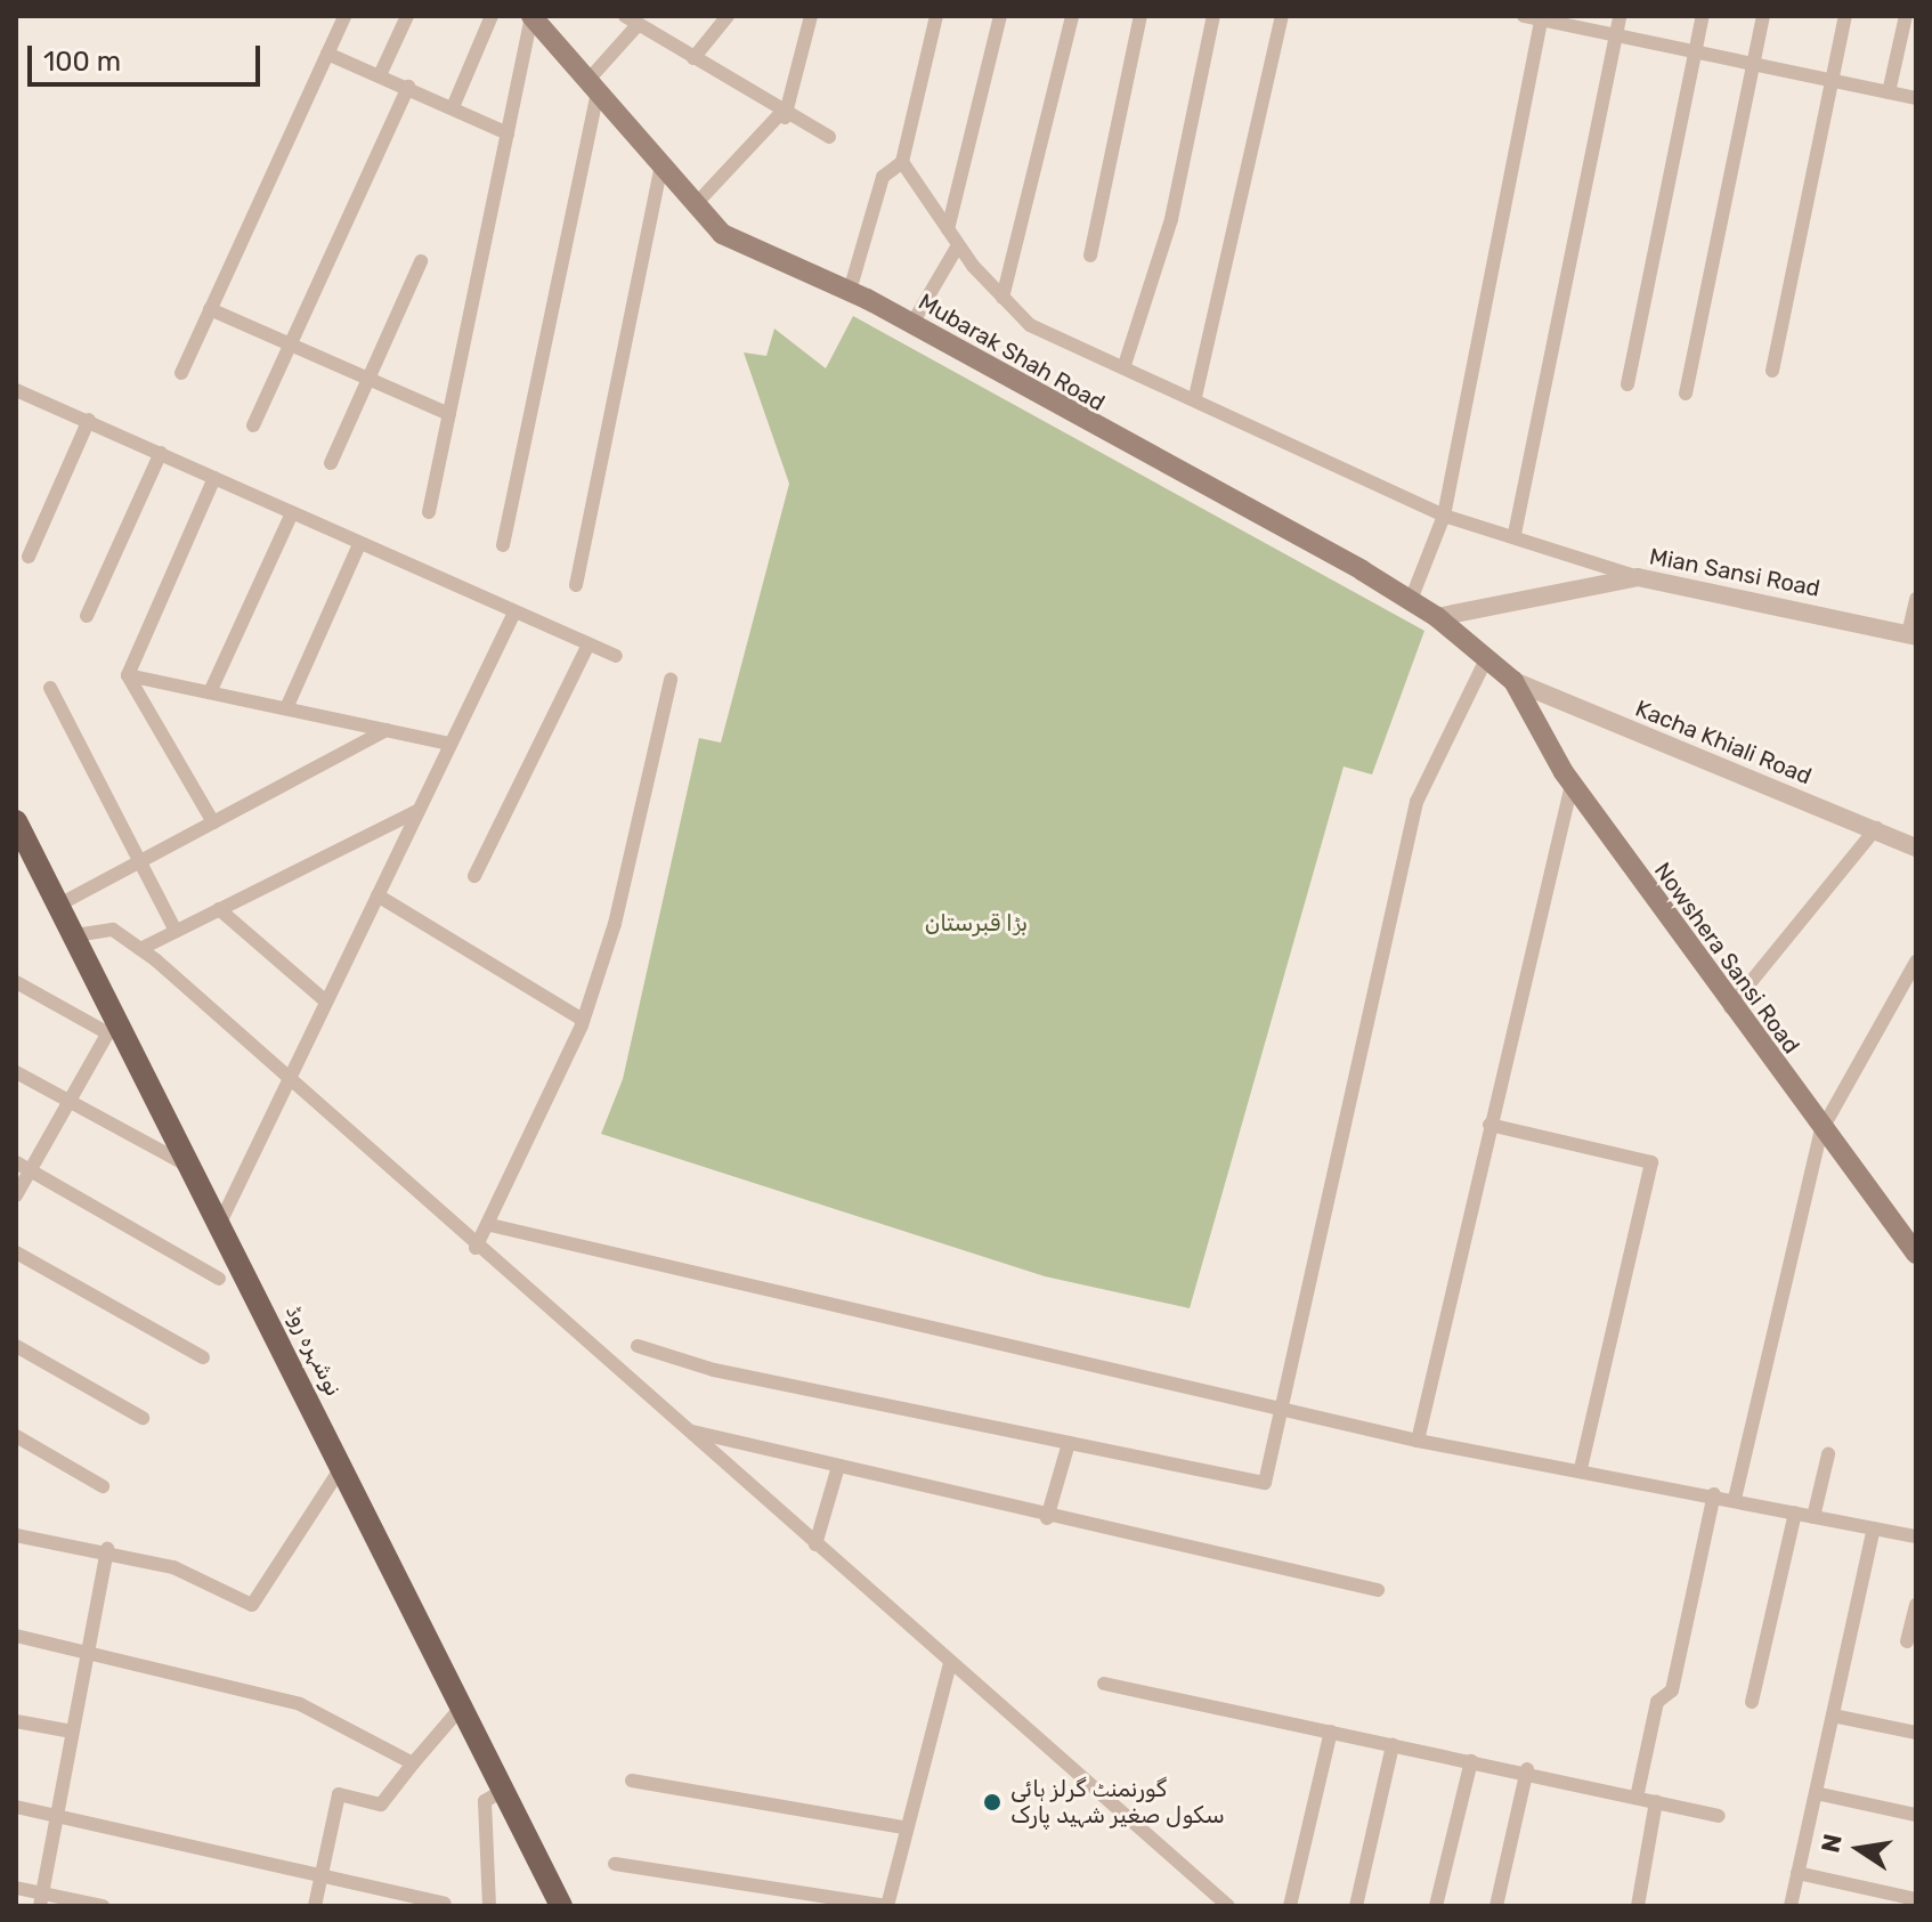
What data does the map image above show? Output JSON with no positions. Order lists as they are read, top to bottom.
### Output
{
  "streets": {
    "main road": ["Mubarak Shah Road", "Nowshera Sansi Road", "نوشہرہ روڈ"],
    "street": ["Mian Sansi Road", "Kacha Khiali Road"]
  },
  "crossings": [
    ["Mubarak Shah Road", "Mian Sansi Road"],
    ["Mubarak Shah Road", "Kacha Khiali Road"],
    ["Mubarak Shah Road", "Nowshera Sansi Road"],
    ["Kacha Khiali Road", "Nowshera Sansi Road"]
  ],
  "parks": ["بڑا قبرستان"],
  "places": ["گورنمنٹ گرلز ہائی سکول صغیر شہید پارک"],
  "scale_bar": "100 m",
  "north": "left"
}
